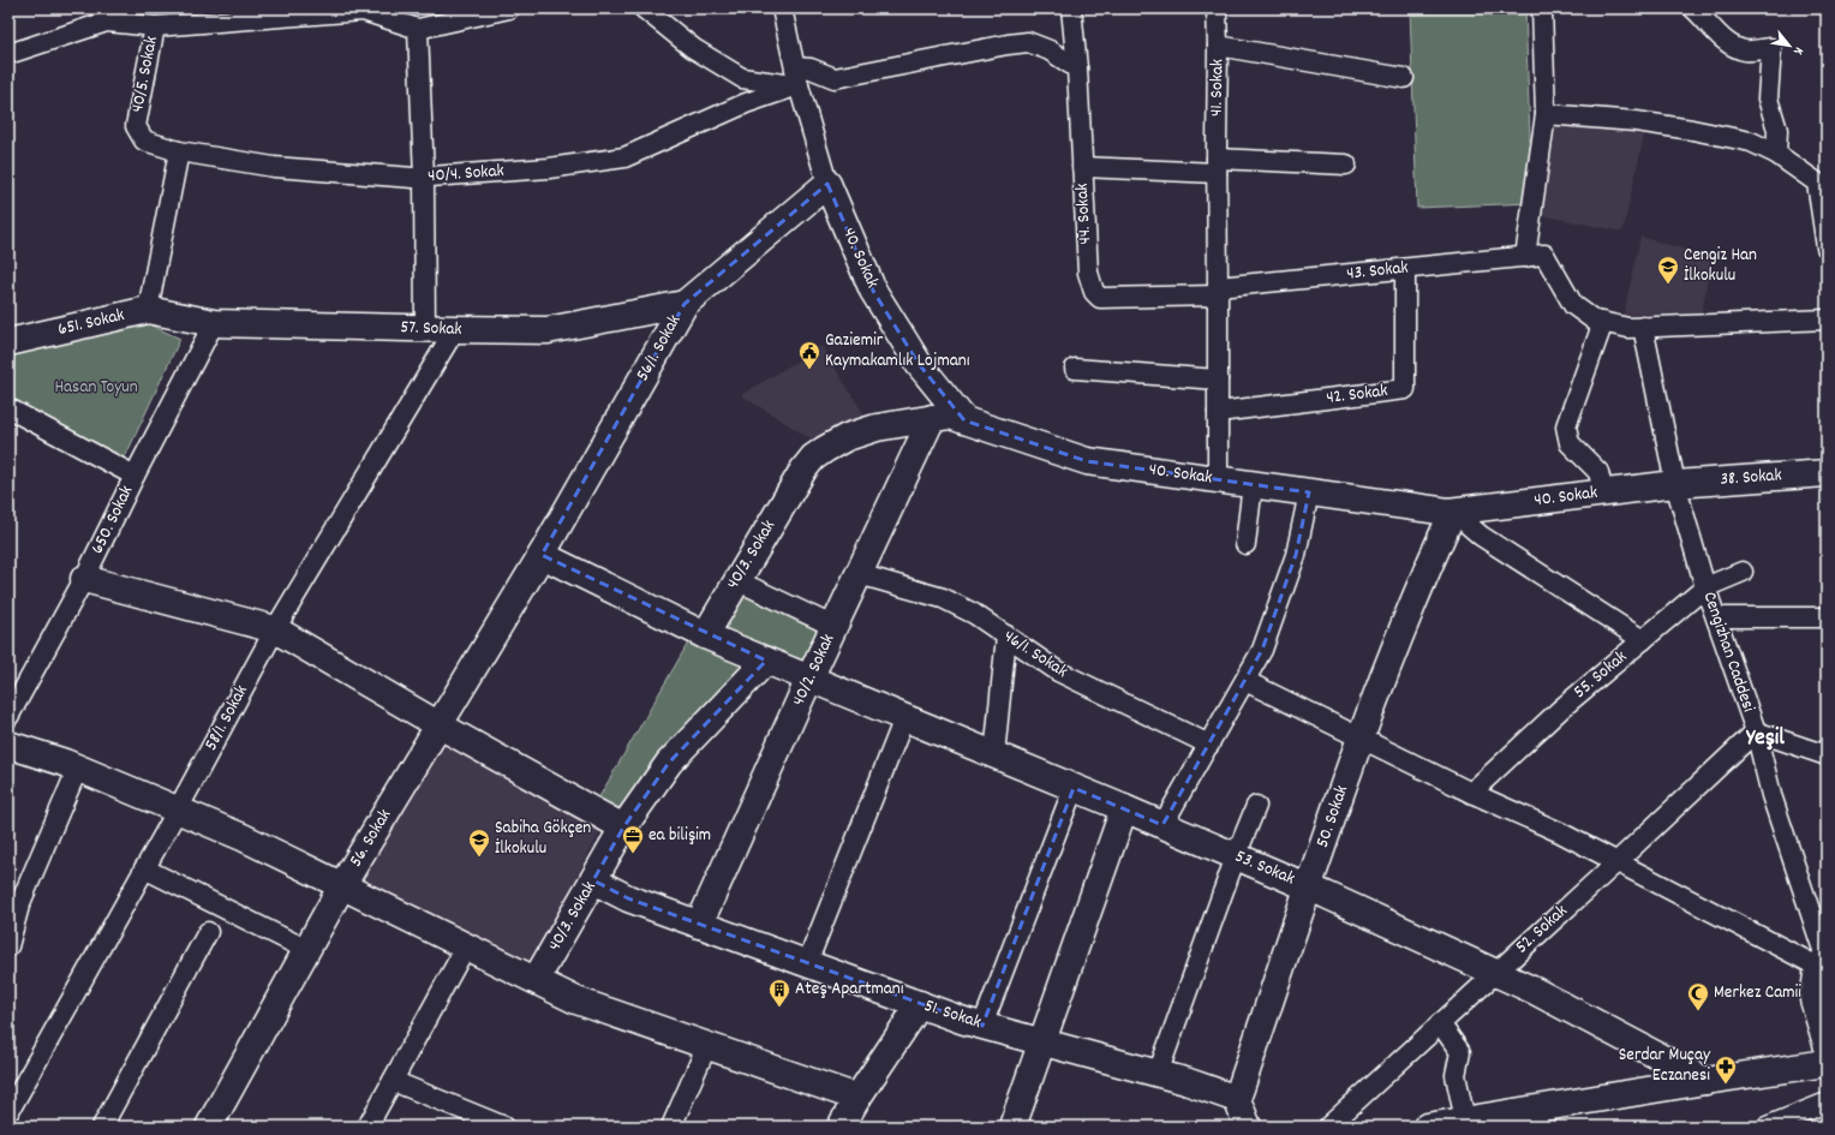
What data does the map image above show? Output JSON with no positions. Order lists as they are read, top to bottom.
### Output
{
  "streets": {
    "street": [
      "40/5. Sokak",
      "41. Sokak",
      "40/4. Sokak",
      "44. Sokak",
      "40. Sokak",
      "43. Sokak",
      "651. Sokak",
      "57. Sokak",
      "56/1. Sokak",
      "42. Sokak",
      "38. Sokak",
      "650. Sokak",
      "40/3. Sokak",
      "Cengizhan Caddesi",
      "46/1. Sokak",
      "40/2. Sokak",
      "55. Sokak",
      "58/1. Sokak",
      "50. Sokak",
      "56. Sokak",
      "53. Sokak",
      "52. Sokak",
      "51. Sokak"
    ]
  },
  "crossings": [
    ["40/5. Sokak", "40/4. Sokak"],
    ["41. Sokak", "44. Sokak"],
    ["41. Sokak", "40. Sokak"],
    ["41. Sokak", "43. Sokak"],
    ["41. Sokak", "42. Sokak"],
    ["44. Sokak", "43. Sokak"],
    ["40. Sokak", "56/1. Sokak"],
    ["40. Sokak", "38. Sokak"],
    ["40. Sokak", "40/3. Sokak"],
    ["40. Sokak", "Cengizhan Caddesi"],
    ["40. Sokak", "50. Sokak"],
    ["43. Sokak", "42. Sokak"],
    ["651. Sokak", "57. Sokak"],
    ["57. Sokak", "56/1. Sokak"],
    ["57. Sokak", "650. Sokak"],
    ["57. Sokak", "58/1. Sokak"],
    ["56/1. Sokak", "56. Sokak"],
    ["38. Sokak", "Cengizhan Caddesi"],
    ["40/3. Sokak", "40/2. Sokak"],
    ["40/3. Sokak", "53. Sokak"],
    ["40/3. Sokak", "51. Sokak"],
    ["Cengizhan Caddesi", "55. Sokak"],
    ["Cengizhan Caddesi", "52. Sokak"],
    ["46/1. Sokak", "40/2. Sokak"],
    ["40/2. Sokak", "53. Sokak"],
    ["40/2. Sokak", "51. Sokak"],
    ["50. Sokak", "53. Sokak"],
    ["50. Sokak", "51. Sokak"],
    ["53. Sokak", "52. Sokak"]
  ],
  "districts": ["Yeşil"],
  "parks": ["Hasan Toyun"],
  "places": {
    "school or university": ["Cengiz Han İlkokulu", "Sabiha Gökçen İlkokulu"],
    "public building": ["Gaziemir Kaymakamlık Lojmanı"],
    "office": ["ea bilişim"],
    "building": ["Ateş Apartmanı"],
    "mosque": ["Merkez Camii"],
    "pharmacy": ["Serdar Muçay Eczanesi"]
  },
  "north": "bottom right"
}
